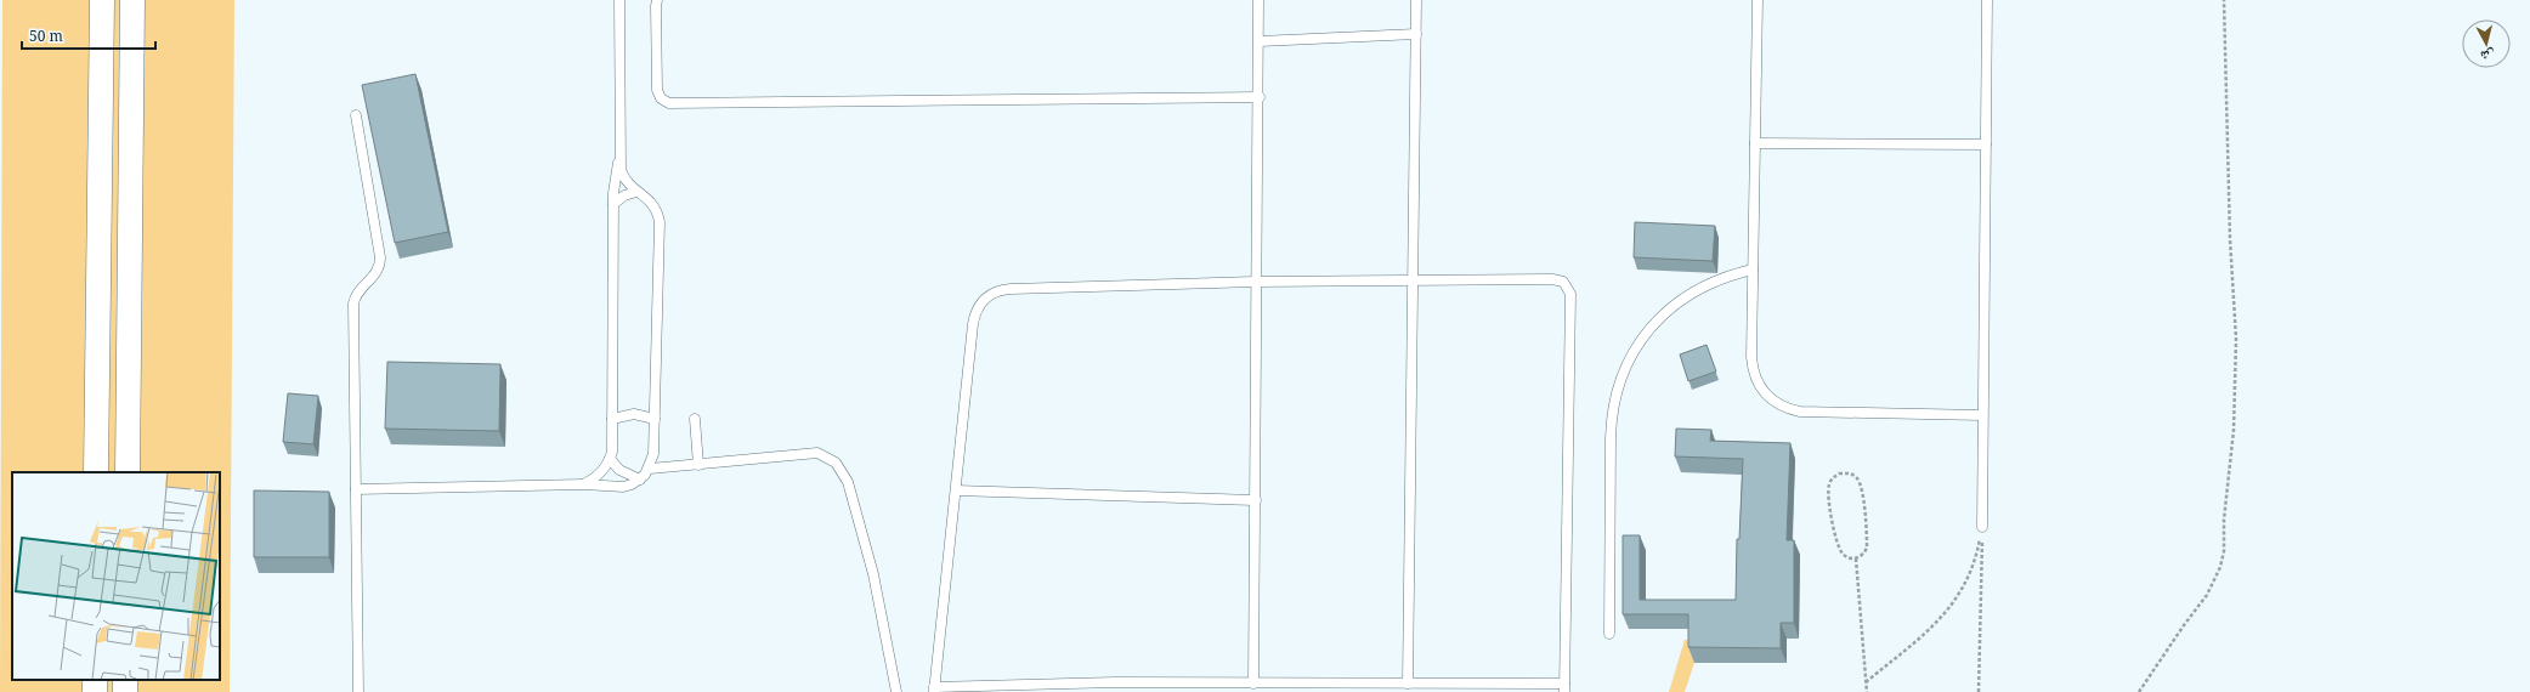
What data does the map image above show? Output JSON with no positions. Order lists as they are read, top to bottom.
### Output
{
  "scale_bar": "50 m",
  "north": "bottom"
}
